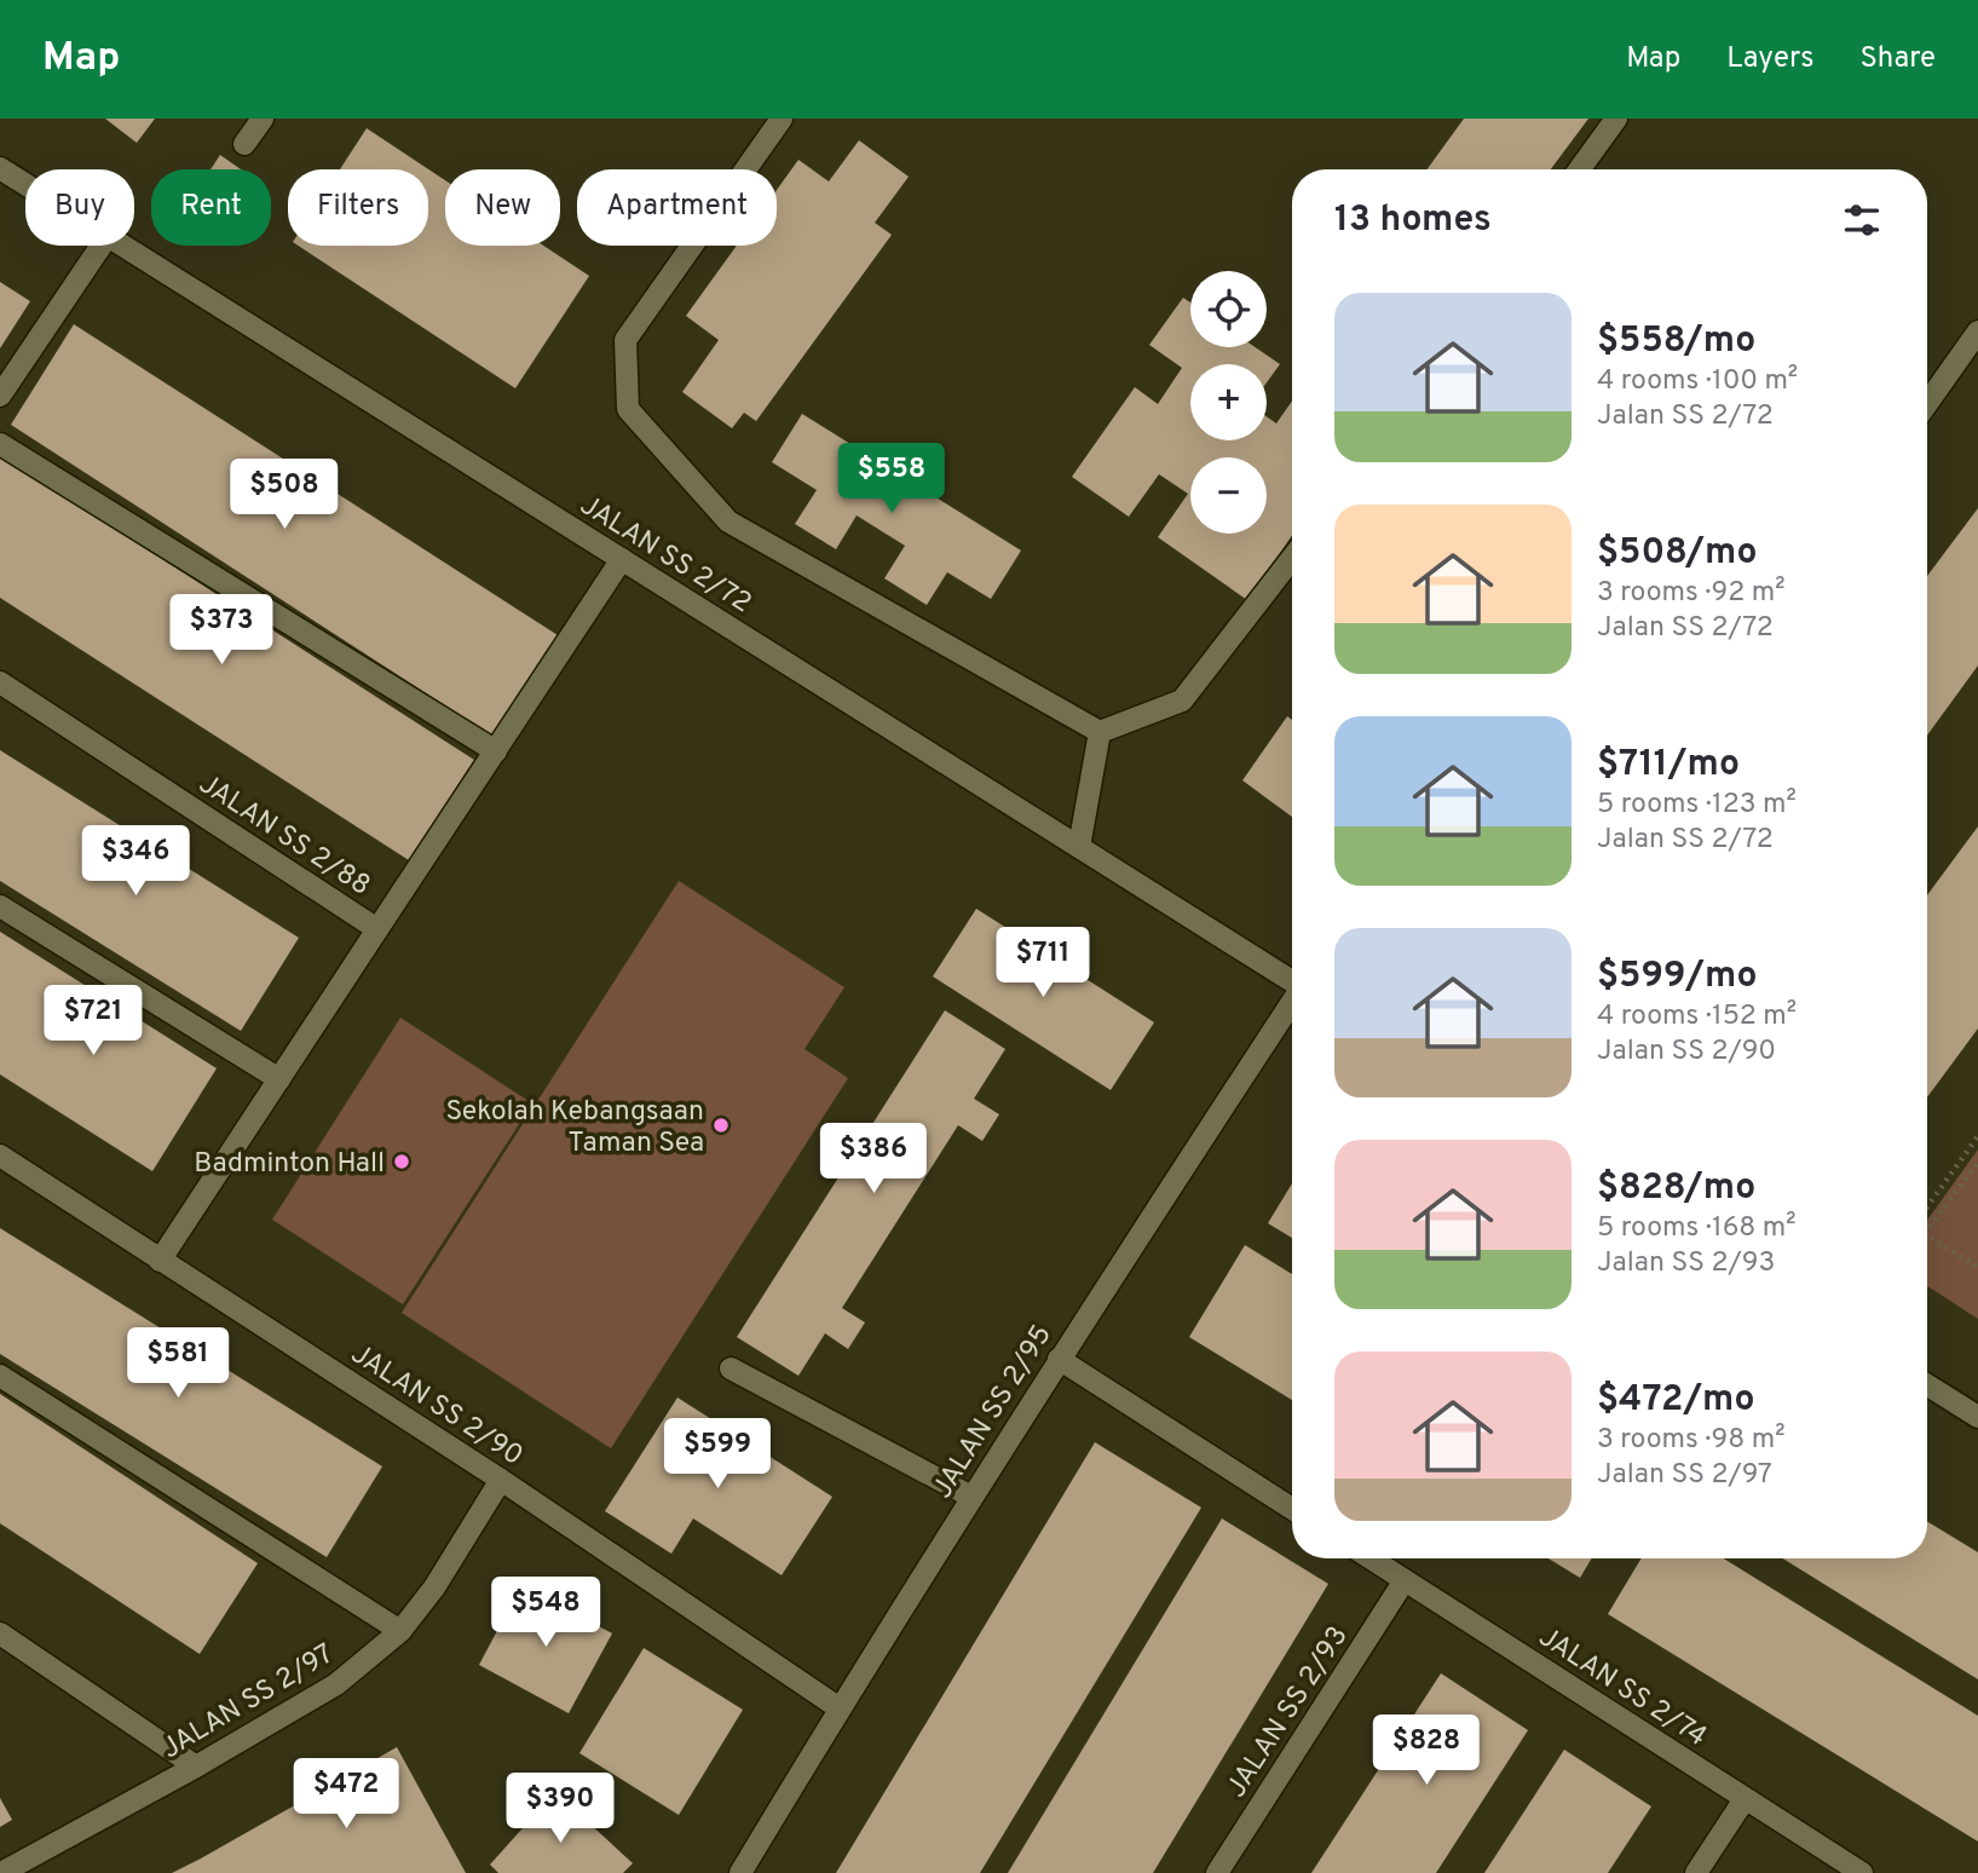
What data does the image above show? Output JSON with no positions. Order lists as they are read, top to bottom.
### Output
{
  "streets": {
    "street": [
      "JALAN SS 2/72",
      "JALAN SS 2/88",
      "JALAN SS 2/90",
      "JALAN SS 2/95",
      "JALAN SS 2/74",
      "JALAN SS 2/97",
      "JALAN SS 2/93"
    ]
  },
  "crossings": [
    ["JALAN SS 2/88", "JALAN SS 2/90"],
    ["JALAN SS 2/90", "JALAN SS 2/95"],
    ["JALAN SS 2/90", "JALAN SS 2/97"],
    ["JALAN SS 2/74", "JALAN SS 2/93"]
  ],
  "places": ["Sekolah Kebangsaan Taman Sea", "Badminton Hall"],
  "page": {
    "header": "Map",
    "nav": ["Map", "Layers", "Share"],
    "chip": [
      "Buy",
      "Rent",
      "Filters",
      "New",
      "Apartment"
    ],
    "heading": "13 homes",
    "map_buttons": ["+", "−"],
    "list": [
      {
        "name": "$558/mo",
        "note": "4 rooms · 100 m² · Jalan SS 2/72"
      },
      {
        "name": "$508/mo",
        "note": "3 rooms · 92 m² · Jalan SS 2/72"
      },
      {
        "name": "$711/mo",
        "note": "5 rooms · 123 m² · Jalan SS 2/72"
      },
      {
        "name": "$599/mo",
        "note": "4 rooms · 152 m² · Jalan SS 2/90"
      },
      {
        "name": "$828/mo",
        "note": "5 rooms · 168 m² · Jalan SS 2/93"
      },
      {
        "name": "$472/mo",
        "note": "3 rooms · 98 m² · Jalan SS 2/97"
      }
    ],
    "price": [
      "$558",
      "$508",
      "$373",
      "$346",
      "$711",
      "$721",
      "$386",
      "$581",
      "$599",
      "$548",
      "$828",
      "$472",
      "$390"
    ]
  }
}
